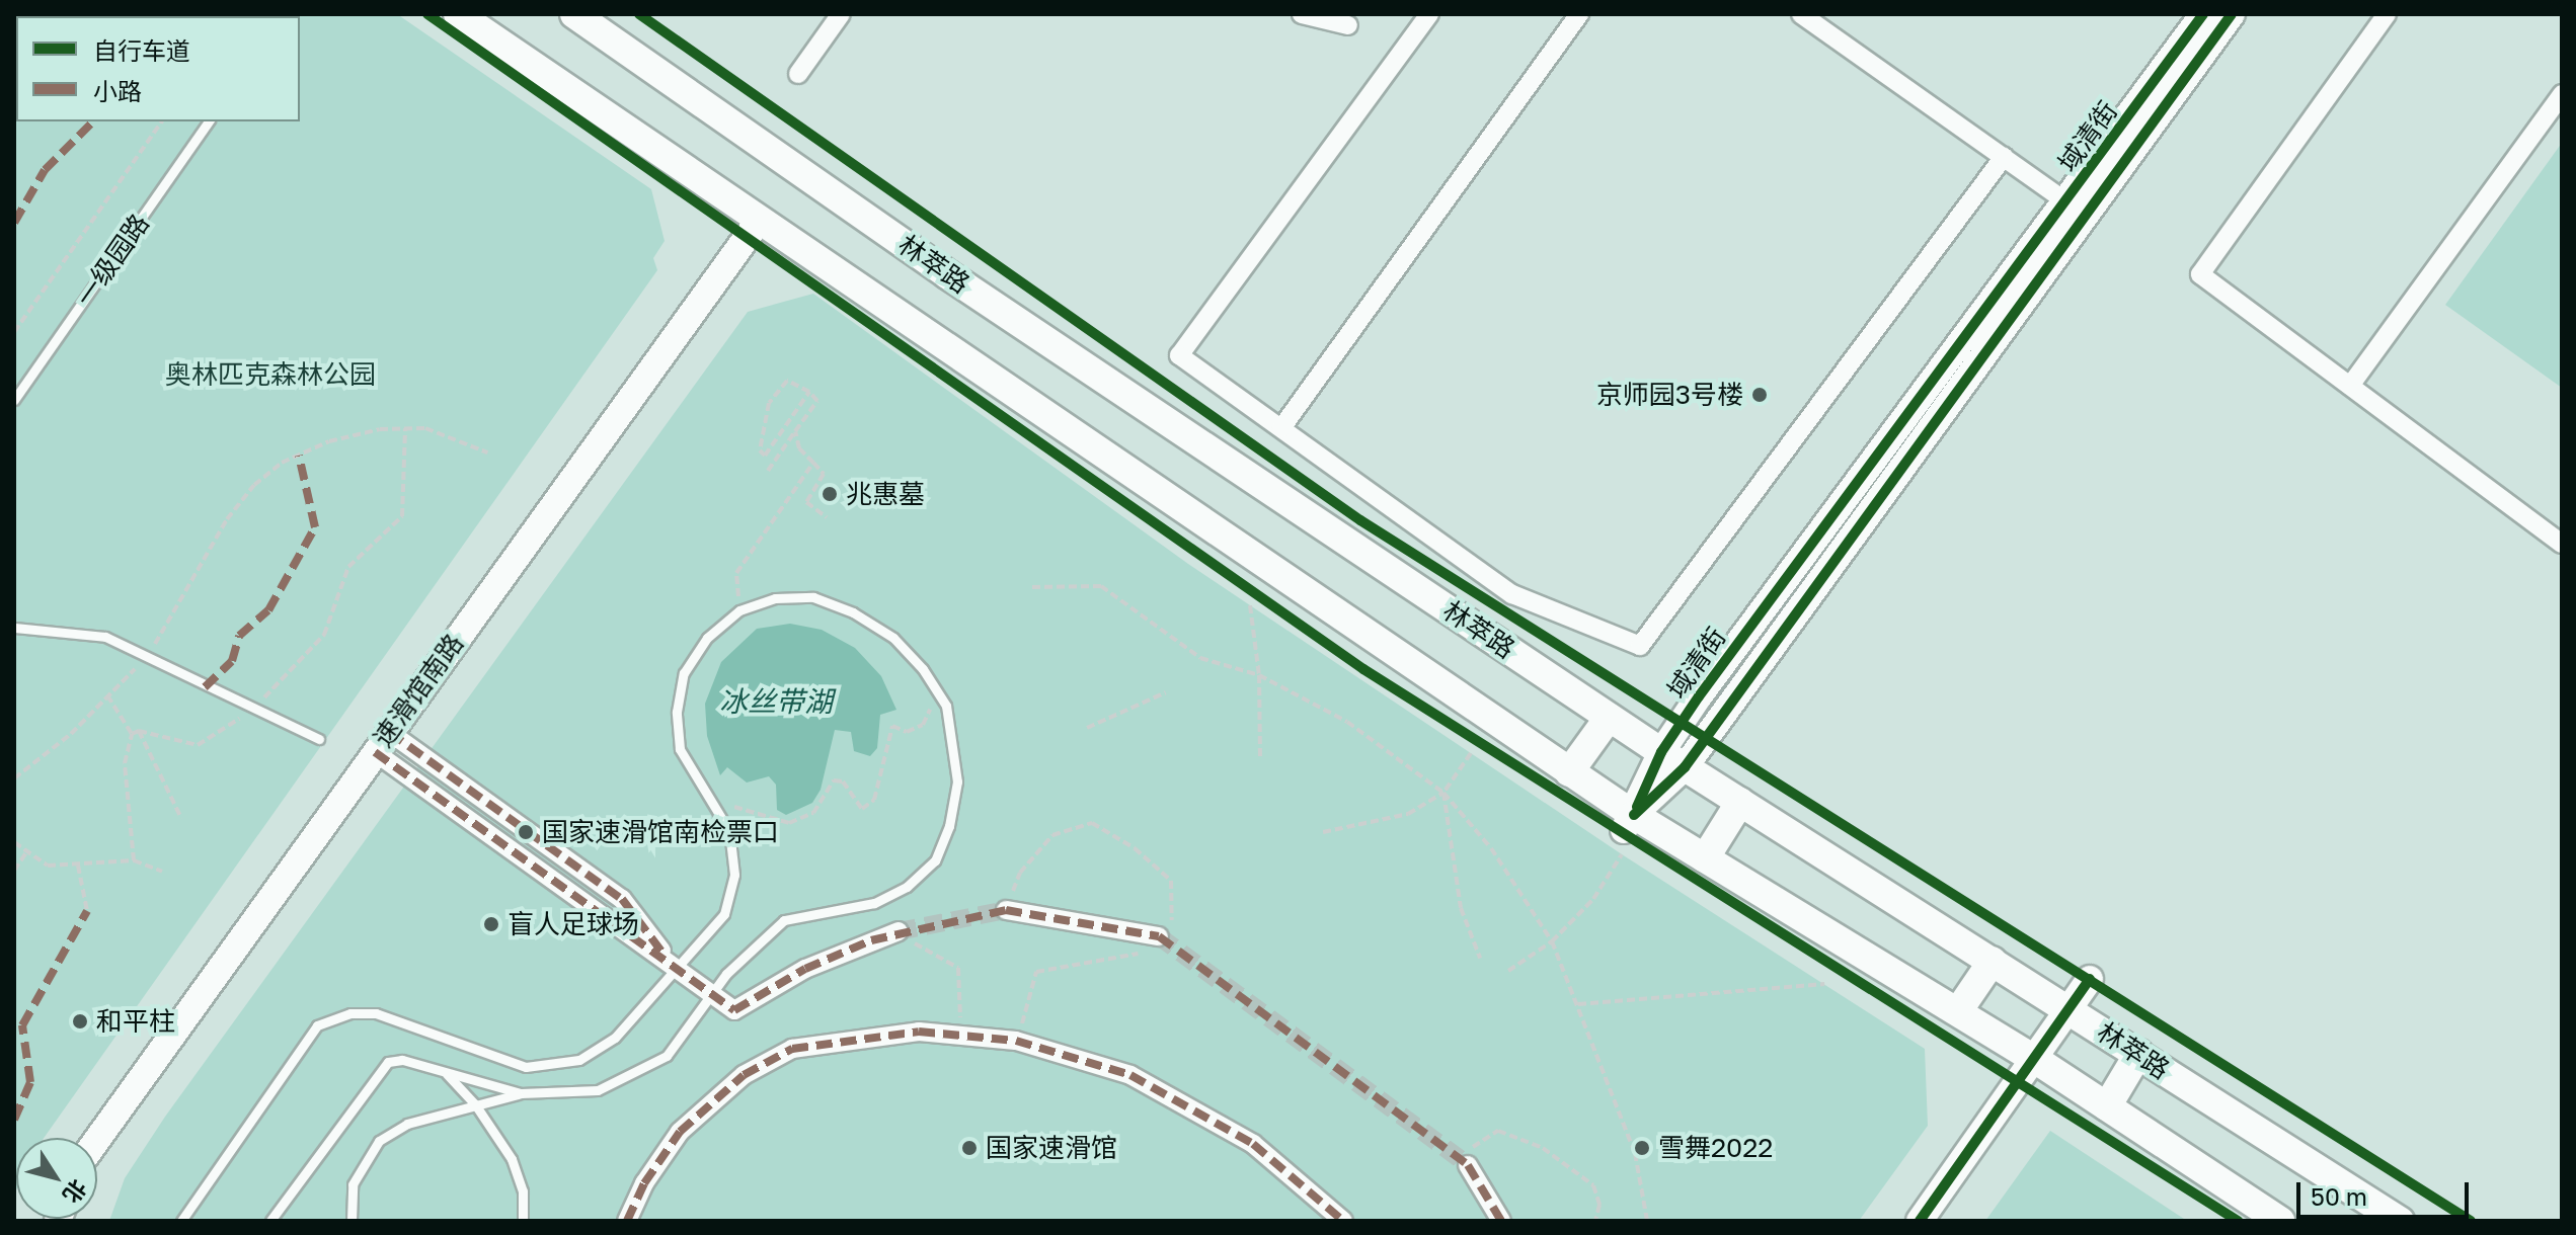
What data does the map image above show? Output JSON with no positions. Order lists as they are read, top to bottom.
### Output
{
  "streets": {
    "main road": ["林萃路"],
    "street": ["域清街", "速滑馆南路"],
    "lane": ["一级园路"]
  },
  "crossings": [
    ["域清街", "林萃路"]
  ],
  "water": ["冰丝带湖"],
  "parks": ["奥林匹克森林公园"],
  "places": [
    "京师园3号楼",
    "兆惠墓",
    "国家速滑馆南检票口",
    "盲人足球场",
    "和平柱",
    "国家速滑馆",
    "雪舞2022"
  ],
  "legend": ["自行车道", "小路"],
  "scale_bar": "50 m",
  "north": "bottom right"
}
